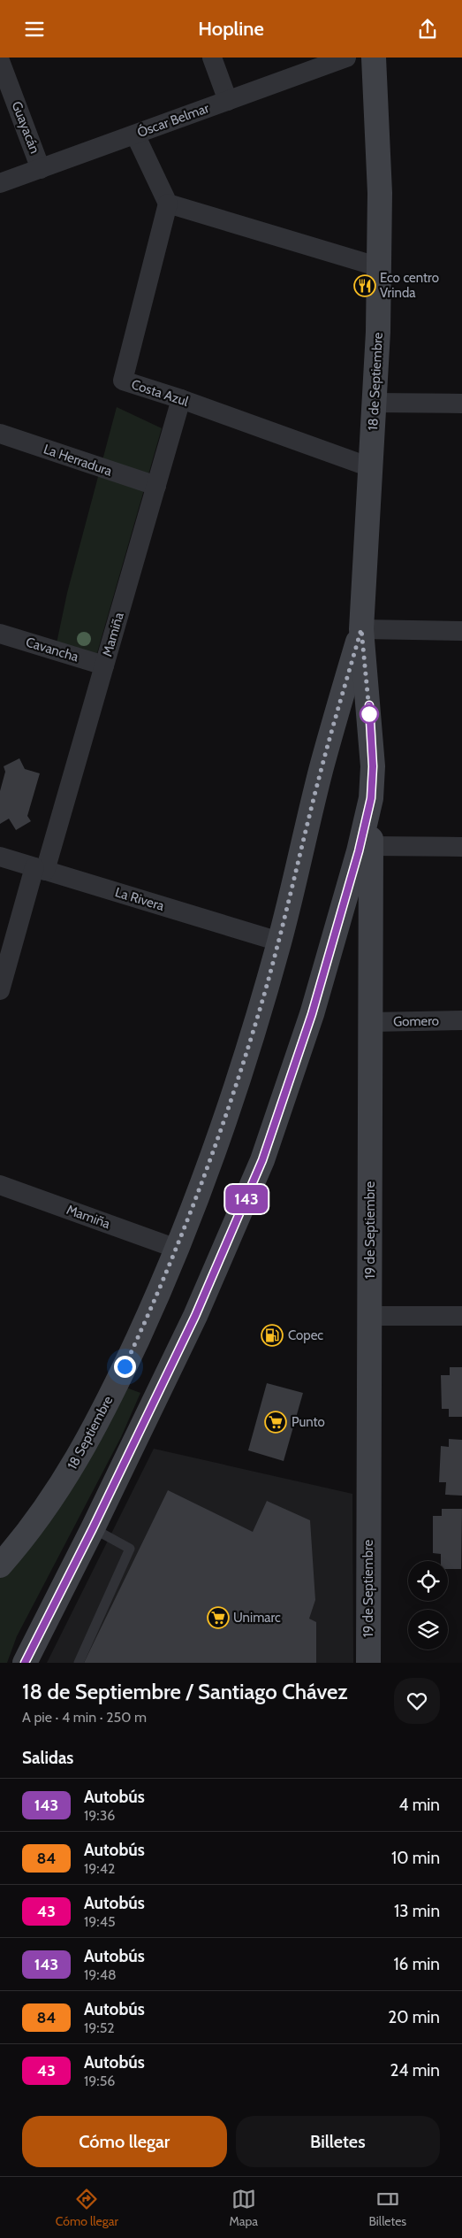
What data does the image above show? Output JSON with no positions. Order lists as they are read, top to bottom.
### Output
{
  "streets": {
    "main road": ["18 de Septiembre", "19 de Septiembre", "18 Septiembre"],
    "street": [
      "Óscar Belmar",
      "Guayacán",
      "Costa Azul",
      "La Herradura",
      "Mamiña",
      "Cavancha",
      "La Rivera",
      "Gomero"
    ]
  },
  "crossings": [
    ["Óscar Belmar", "Guayacán"],
    ["18 de Septiembre", "Costa Azul"],
    ["18 de Septiembre", "19 de Septiembre"],
    ["18 de Septiembre", "18 Septiembre"],
    ["Costa Azul", "Mamiña"],
    ["La Herradura", "Mamiña"],
    ["Mamiña", "Cavancha"],
    ["Mamiña", "La Rivera"],
    ["Mamiña", "18 Septiembre"],
    ["La Rivera", "18 Septiembre"],
    ["Gomero", "19 de Septiembre"]
  ],
  "places": {
    "restaurant": ["Eco centro Vrinda"],
    "fuel station": ["Copec"],
    "supermarket": ["Punto", "Unimarc"]
  },
  "lines": ["bus line 143"],
  "page": {
    "header": "Hopline",
    "on_map": "143",
    "heading": [
      ["18 de Septiembre / Santiago Chávez", "A pie · 4 min · 250 m"],
      "Salidas"
    ],
    "list": [
      {
        "mark": "143",
        "name": "Autobús",
        "note": "19:36",
        "value": "4 min"
      },
      {
        "mark": "84",
        "name": "Autobús",
        "note": "19:42",
        "value": "10 min"
      },
      {
        "mark": "43",
        "name": "Autobús",
        "note": "19:45",
        "value": "13 min"
      },
      {
        "mark": "143",
        "name": "Autobús",
        "note": "19:48",
        "value": "16 min"
      },
      {
        "mark": "84",
        "name": "Autobús",
        "note": "19:52",
        "value": "20 min"
      },
      {
        "mark": "43",
        "name": "Autobús",
        "note": "19:56",
        "value": "24 min"
      }
    ],
    "buttons": ["Cómo llegar", "Billetes"],
    "tabs": ["Cómo llegar", "Mapa", "Billetes"]
  }
}
